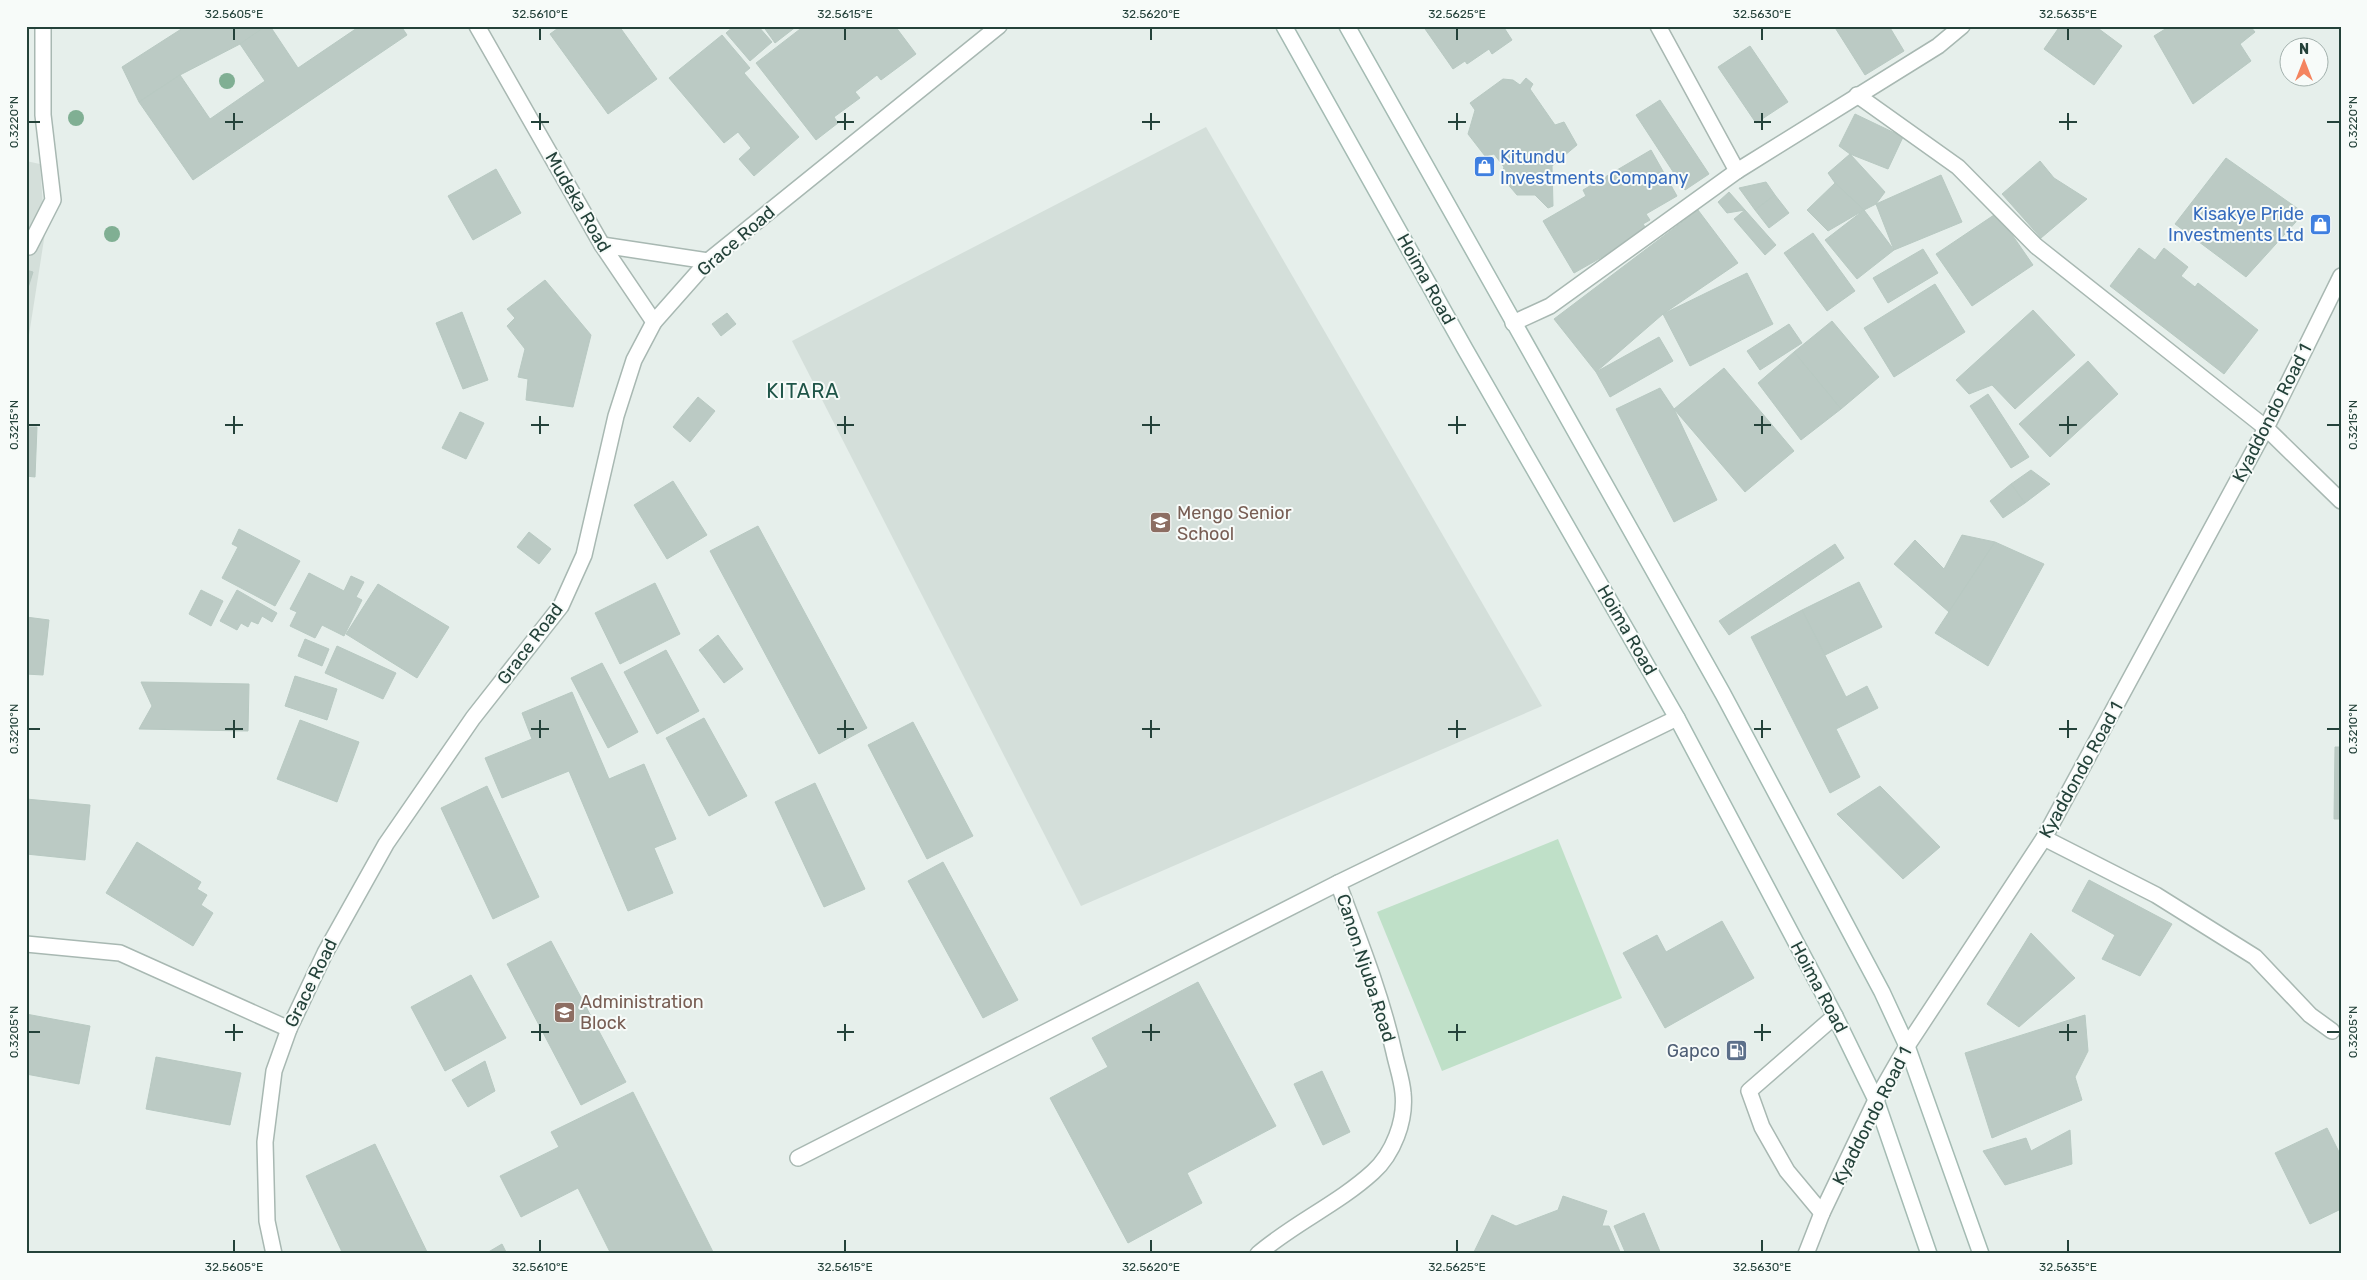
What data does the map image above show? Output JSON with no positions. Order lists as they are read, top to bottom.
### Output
{
  "streets": {
    "street": [
      "Mudeka Road",
      "Grace Road",
      "Hoima Road",
      "Kyaddondo Road 1",
      "Canon Njuba Road"
    ]
  },
  "crossings": [
    ["Mudeka Road", "Grace Road"],
    ["Hoima Road", "Kyaddondo Road 1"]
  ],
  "districts": ["KITARA"],
  "places": {
    "shop": ["Kitundu Investments Company", "Kisakye Pride Investments Ltd"],
    "school or university": ["Mengo Senior School", "Administration Block"],
    "fuel station": ["Gapco"]
  },
  "north": "top",
  "coordinates": [
    "32.5605°E",
    "32.5610°E",
    "32.5615°E",
    "32.5620°E",
    "32.5625°E",
    "32.5630°E",
    "32.5635°E",
    "0.3220°N",
    "0.3215°N",
    "0.3210°N",
    "0.3205°N"
  ]
}
